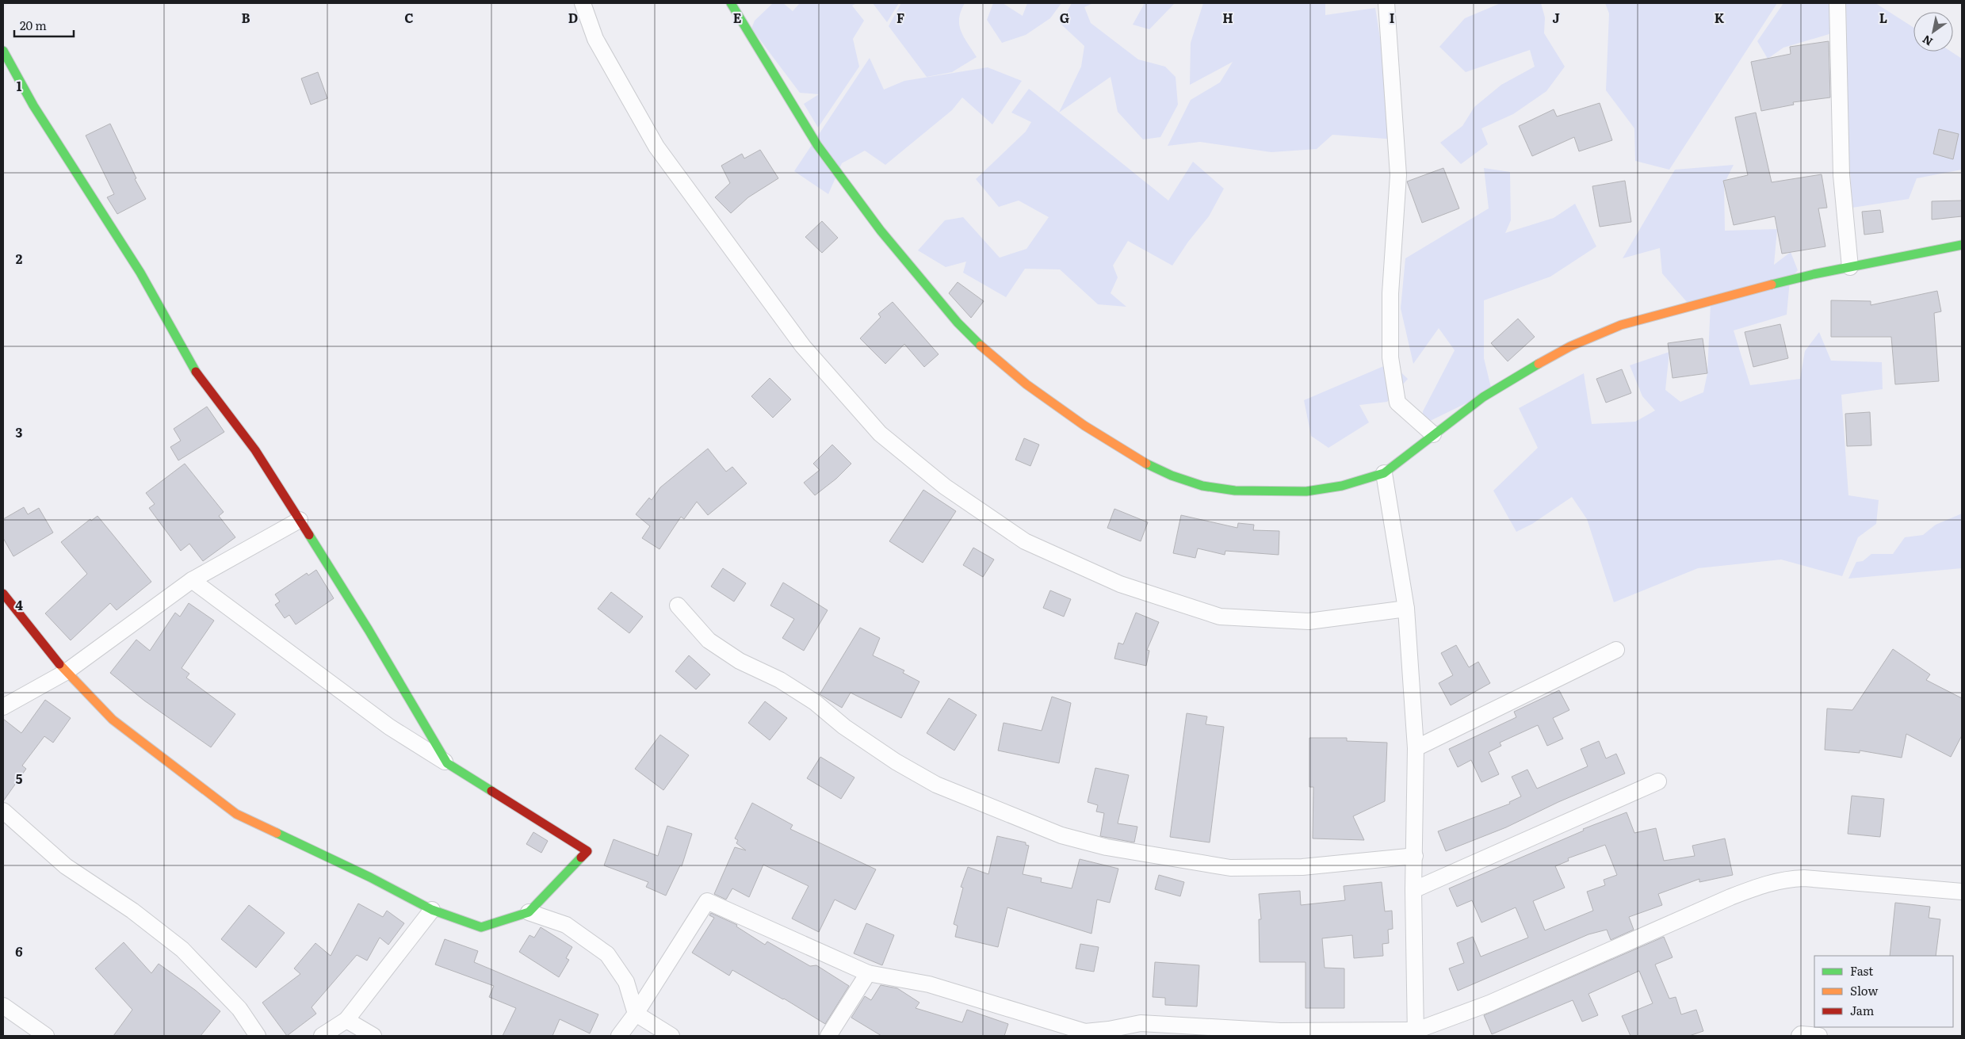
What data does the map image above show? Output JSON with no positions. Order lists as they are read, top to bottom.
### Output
{
  "legend": ["Fast", "Slow", "Jam"],
  "scale_bar": "20 m",
  "north": "bottom left",
  "grid": {
    "columns": [
      "B",
      "C",
      "D",
      "E",
      "F",
      "G",
      "H",
      "I",
      "J",
      "K",
      "L"
    ],
    "rows": [
      "1",
      "2",
      "3",
      "4",
      "5",
      "6"
    ]
  }
}
